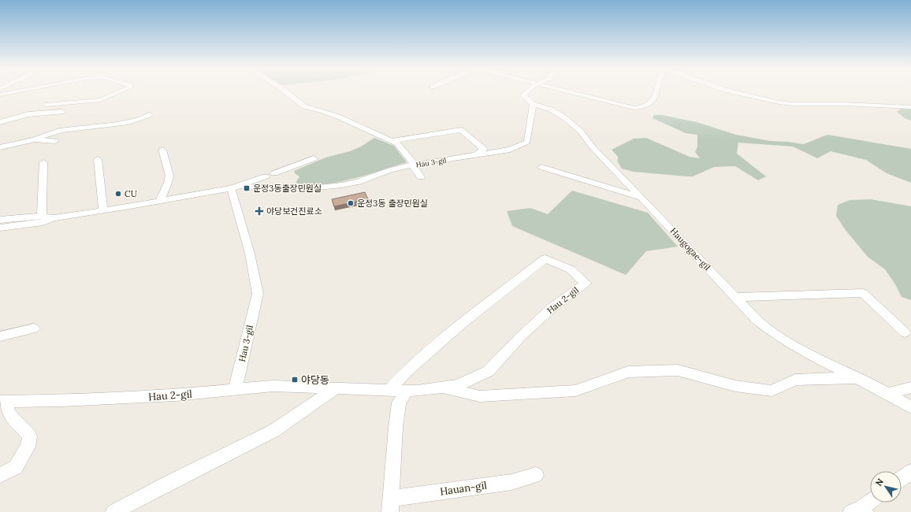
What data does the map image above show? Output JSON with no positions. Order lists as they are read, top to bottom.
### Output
{
  "streets": {
    "street": [
      "Hau 3-gil",
      "Haugogae-gil",
      "Hau 2-gil",
      "Hauan-gil"
    ]
  },
  "crossings": [
    ["Hau 3-gil", "Haugogae-gil"],
    ["Hau 3-gil", "Hau 2-gil"],
    ["Hau 2-gil", "Hauan-gil"]
  ],
  "places": {
    "transit": ["운정3동출장민원실", "야당동"],
    "other": ["CU", "운정3동 출장민원실"],
    "health": ["야당보건진료소"]
  },
  "north": "top left"
}
